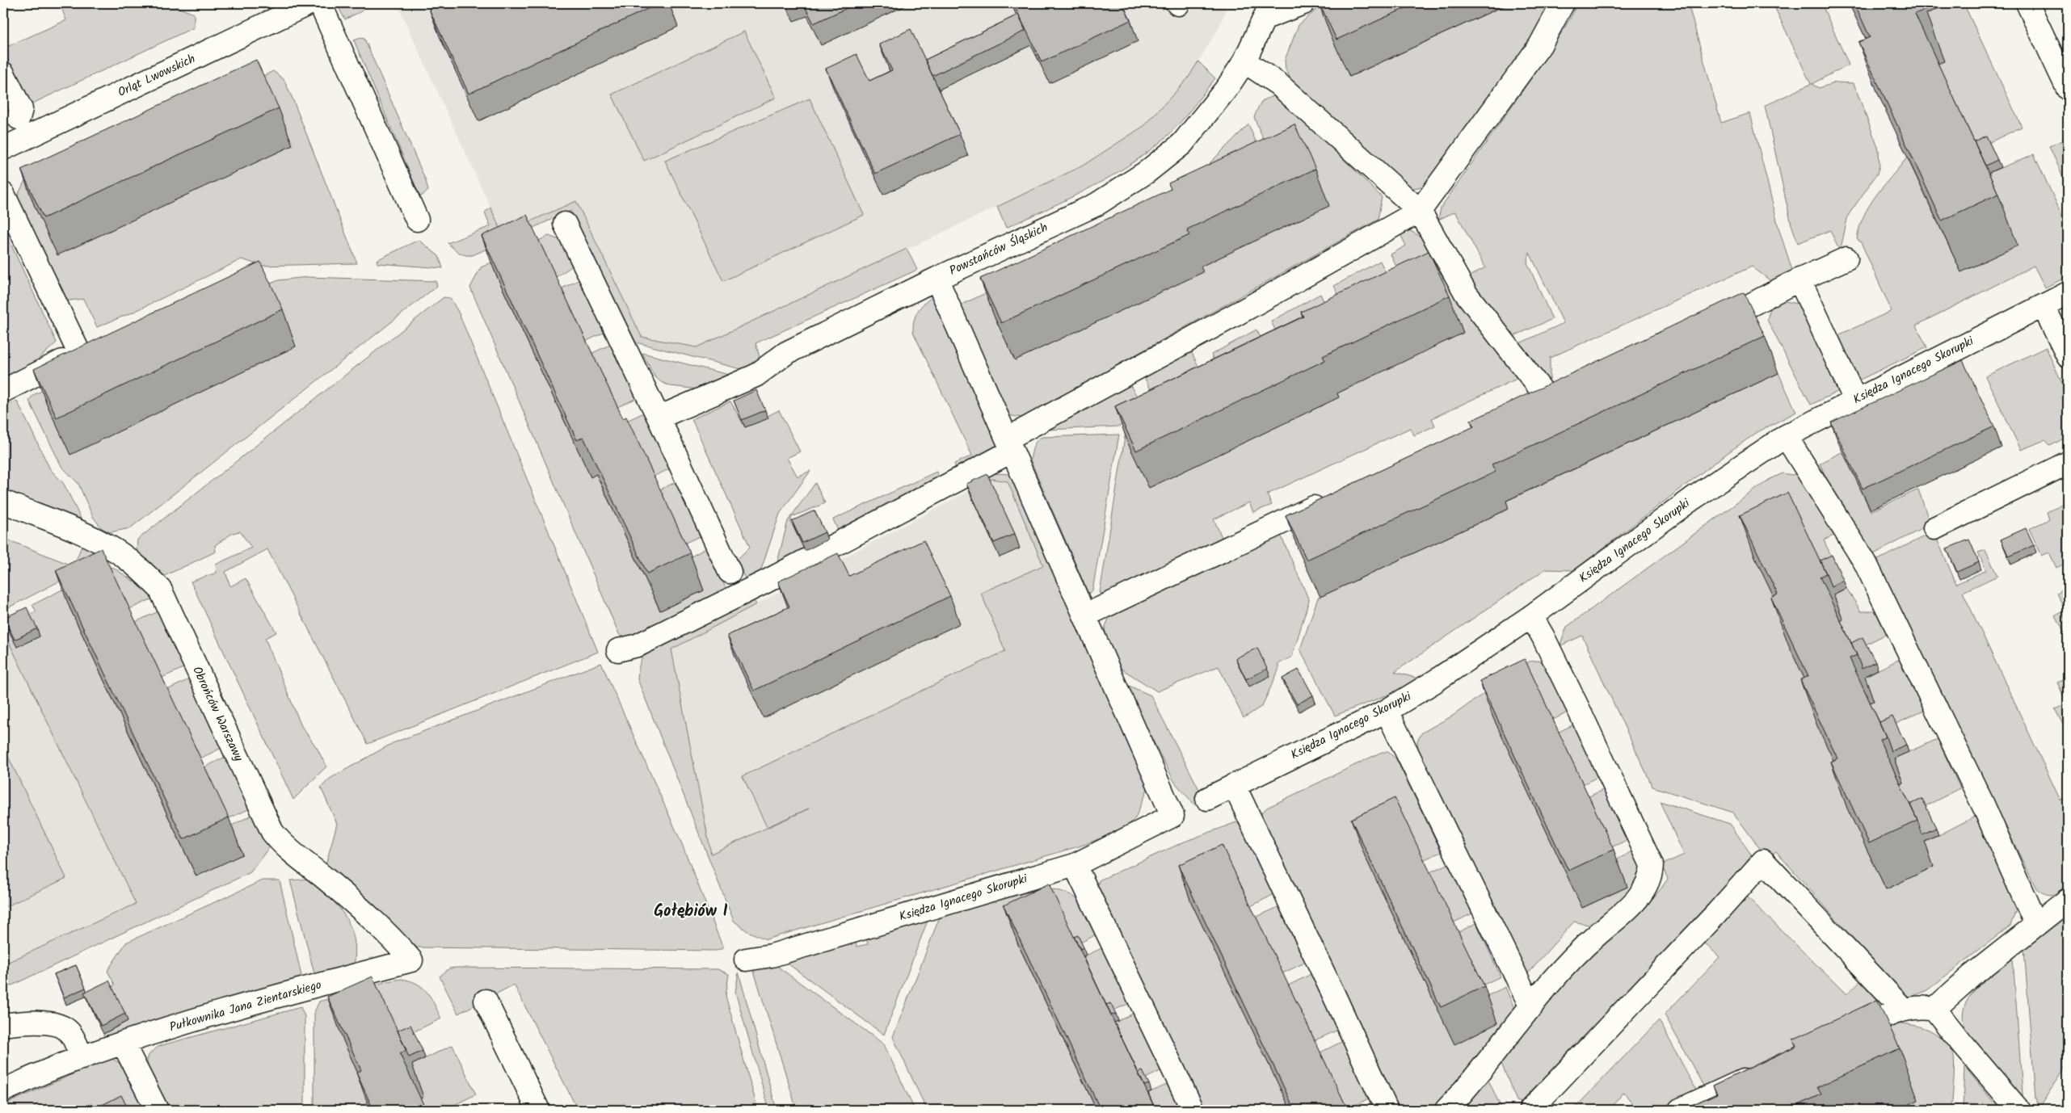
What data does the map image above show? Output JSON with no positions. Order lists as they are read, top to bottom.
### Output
{
  "streets": {
    "street": [
      "Orląt Lwowskich",
      "Powstańców Śląskich",
      "Księdza Ignacego Skorupki",
      "Obrońców Warszawy",
      "Pułkownika Jana Zientarskiego"
    ]
  },
  "crossings": [
    ["Obrońców Warszawy", "Pułkownika Jana Zientarskiego"]
  ],
  "districts": ["Gołębiów I"]
}
